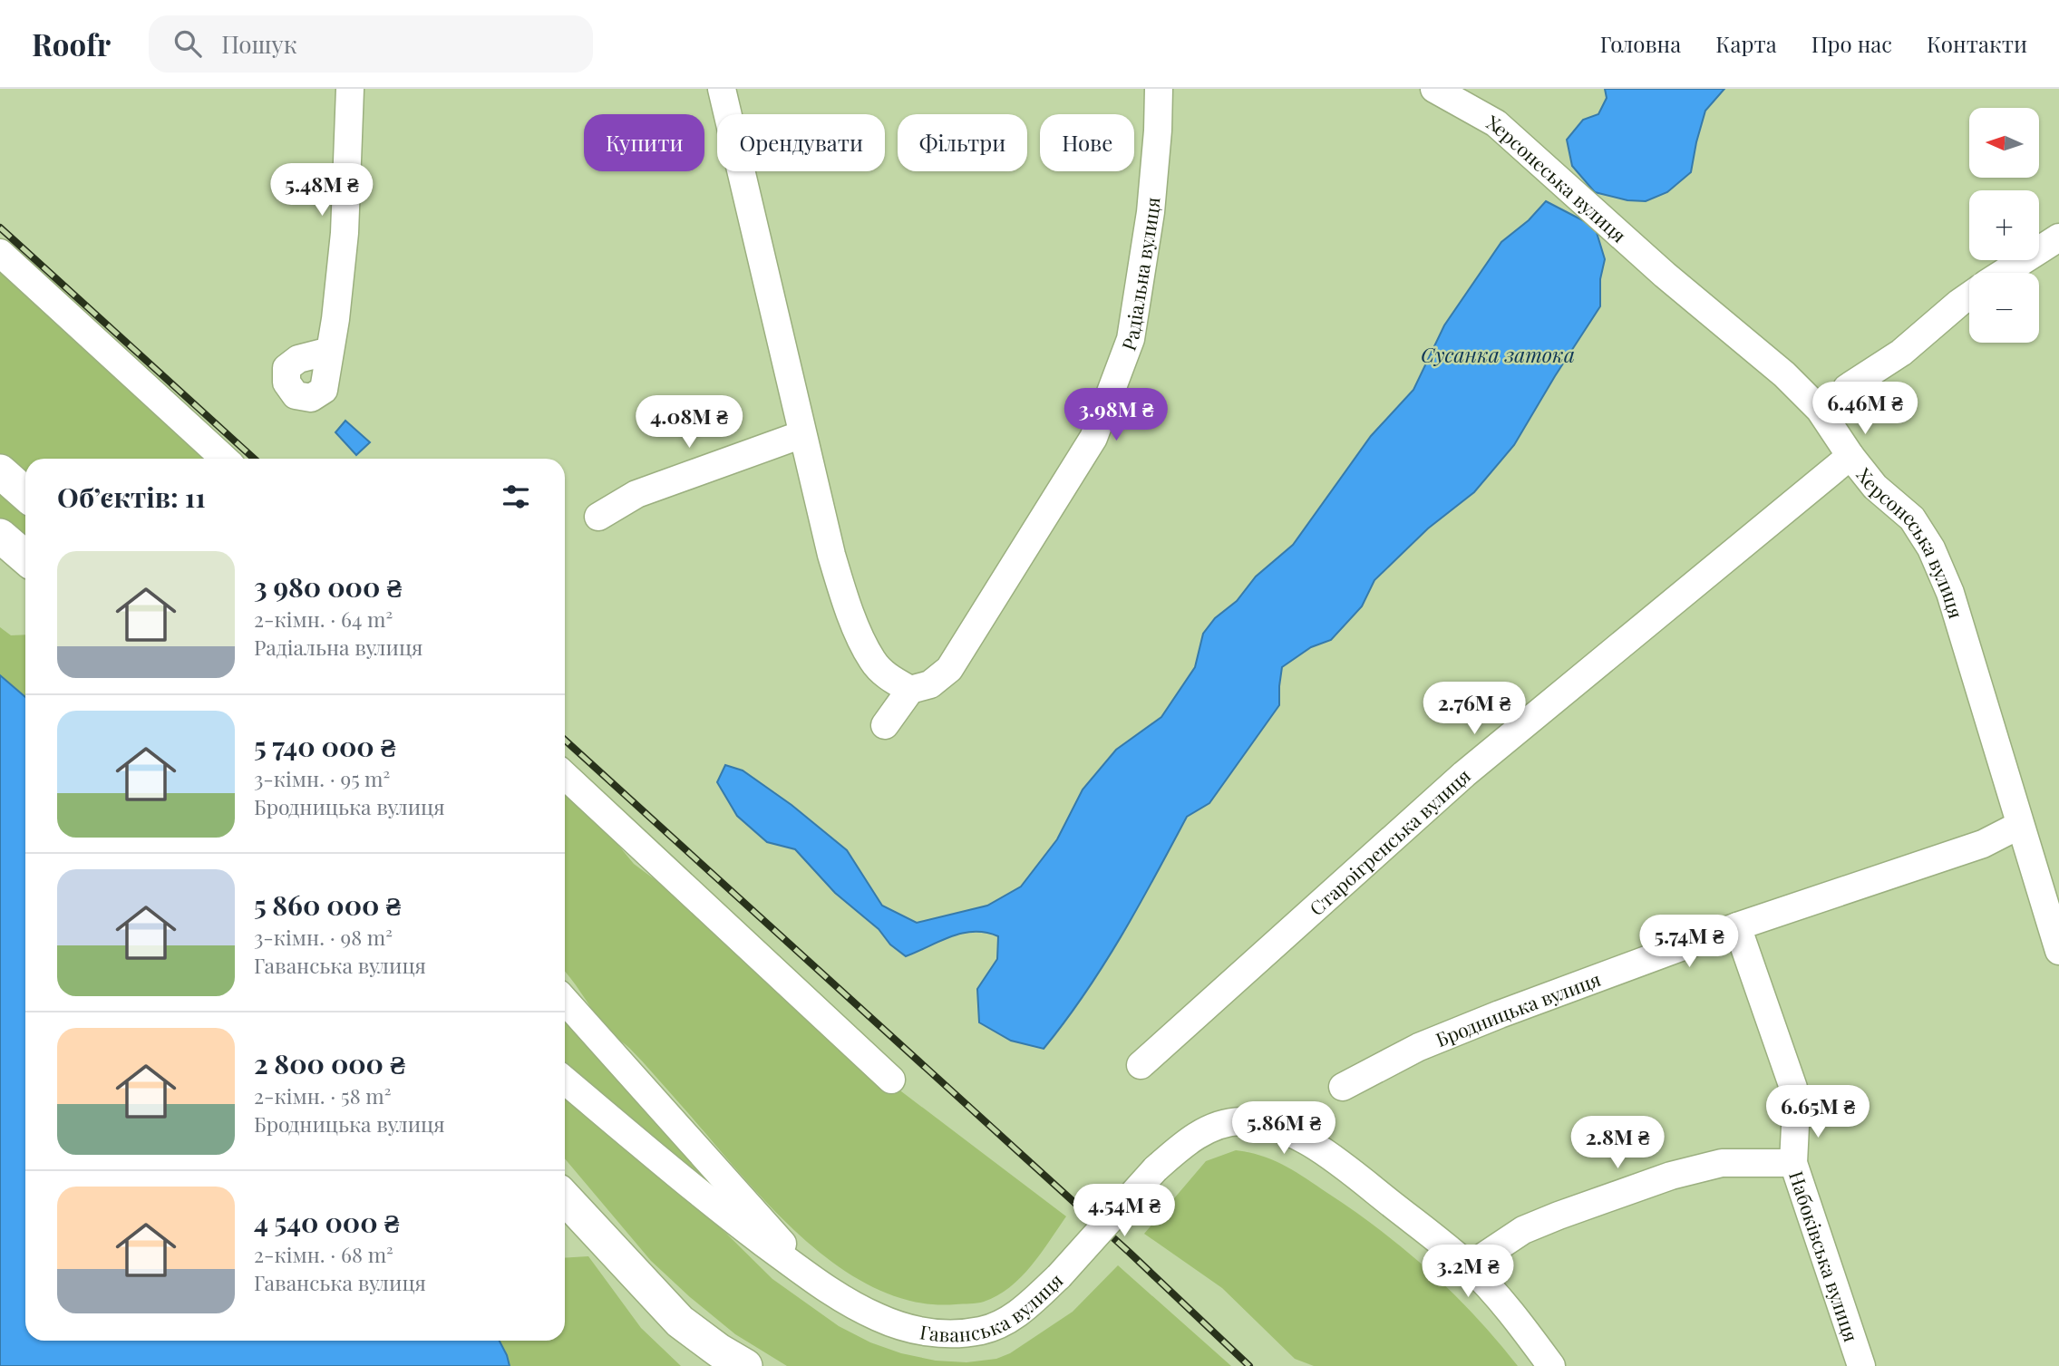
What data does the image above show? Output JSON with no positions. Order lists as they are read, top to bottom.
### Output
{
  "streets": {
    "street": [
      "Херсонеська вулиця",
      "Радіальна вулиця",
      "Староігренська вулиця",
      "Бродницька вулиця",
      "Набоківська вулиця",
      "Гаванська вулиця"
    ]
  },
  "crossings": [
    ["Херсонеська вулиця", "Староігренська вулиця"],
    ["Херсонеська вулиця", "Бродницька вулиця"],
    ["Бродницька вулиця", "Набоківська вулиця"]
  ],
  "water": ["Сусанка затока"],
  "north": "left",
  "page": {
    "header": "Roofr",
    "search": "Пошук",
    "nav": [
      "Головна",
      "Карта",
      "Про нас",
      "Контакти"
    ],
    "map_buttons": ["+", "−"],
    "chip": [
      "Купити",
      "Орендувати",
      "Фільтри",
      "Нове"
    ],
    "price": [
      "5.48M ₴",
      "6.46M ₴",
      "3.98M ₴",
      "4.08M ₴",
      "2.76M ₴",
      "5.74M ₴",
      "6.65M ₴",
      "5.86M ₴",
      "2.8M ₴",
      "4.54M ₴",
      "3.2M ₴"
    ],
    "heading": "Об’єктів: 11",
    "list": [
      {
        "name": "3 980 000 ₴",
        "note": "2-кімн. · 64 m² · Радіальна вулиця"
      },
      {
        "name": "5 740 000 ₴",
        "note": "3-кімн. · 95 m² · Бродницька вулиця"
      },
      {
        "name": "5 860 000 ₴",
        "note": "3-кімн. · 98 m² · Гаванська вулиця"
      },
      {
        "name": "2 800 000 ₴",
        "note": "2-кімн. · 58 m² · Бродницька вулиця"
      },
      {
        "name": "4 540 000 ₴",
        "note": "2-кімн. · 68 m² · Гаванська вулиця"
      }
    ]
  }
}
